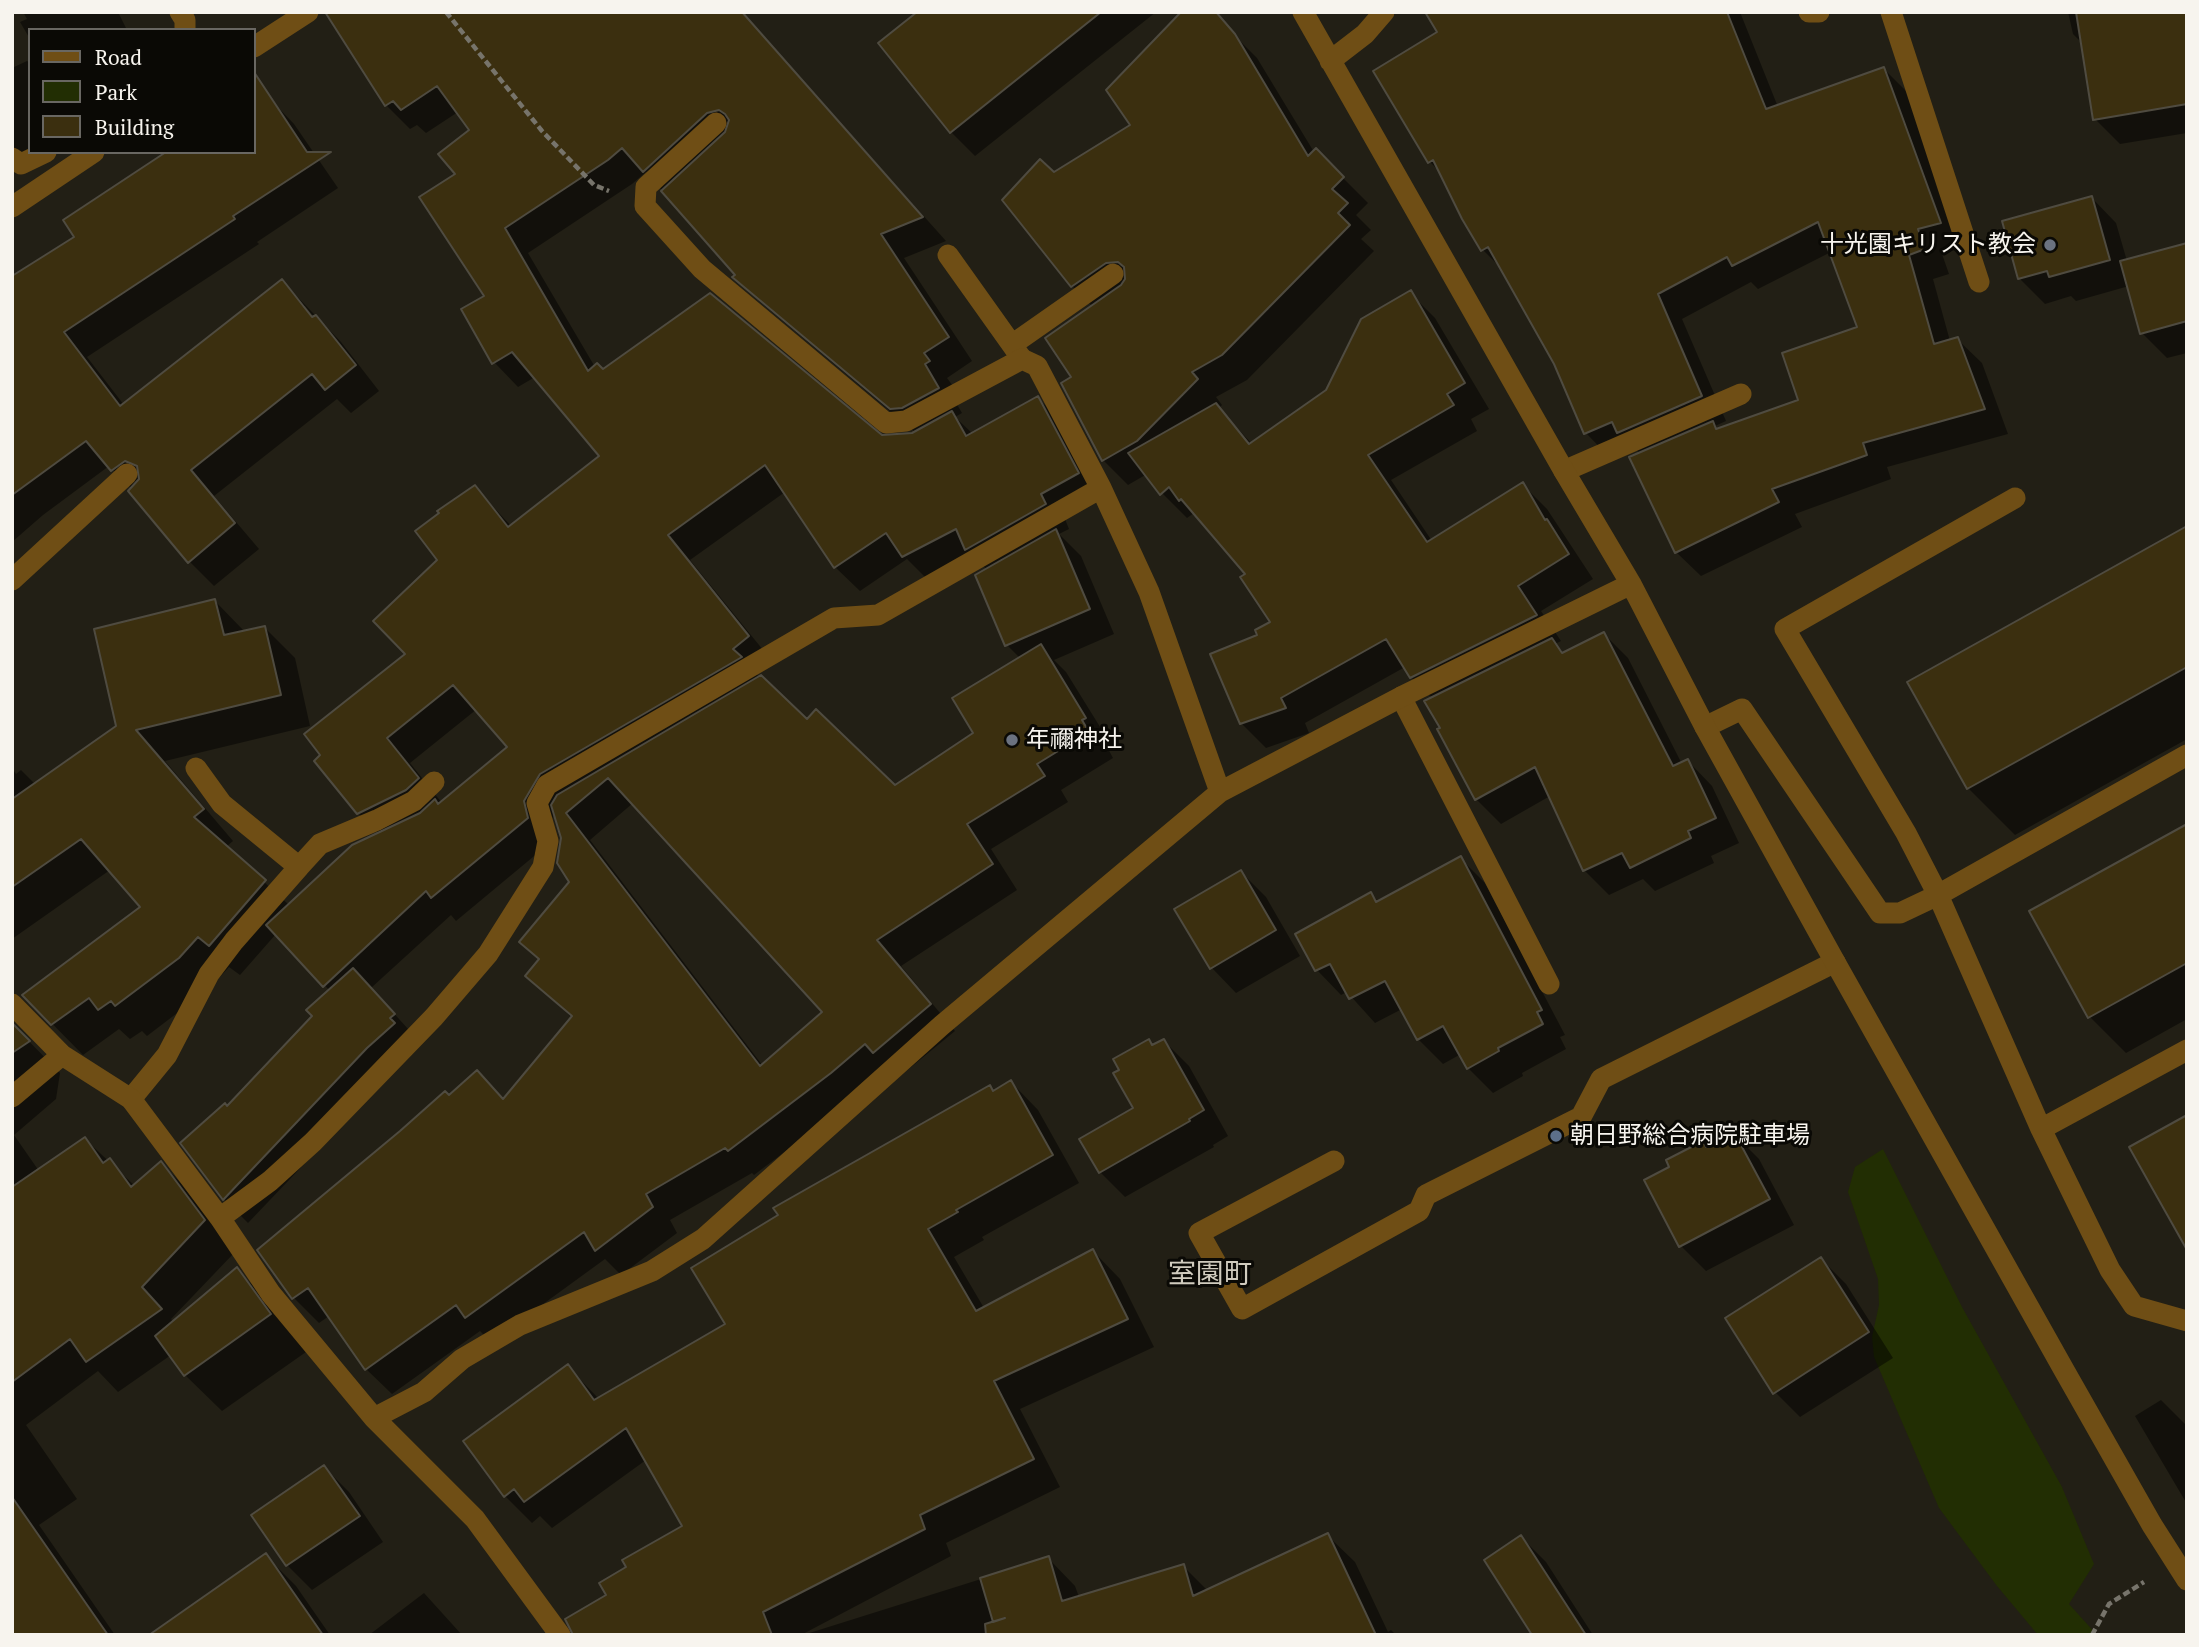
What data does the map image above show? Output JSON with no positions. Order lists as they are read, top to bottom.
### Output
{
  "districts": ["室園町"],
  "places": ["十光園キリスト教会", "年禰神社", "朝日野総合病院駐車場"],
  "legend": ["Road", "Park", "Building"]
}
